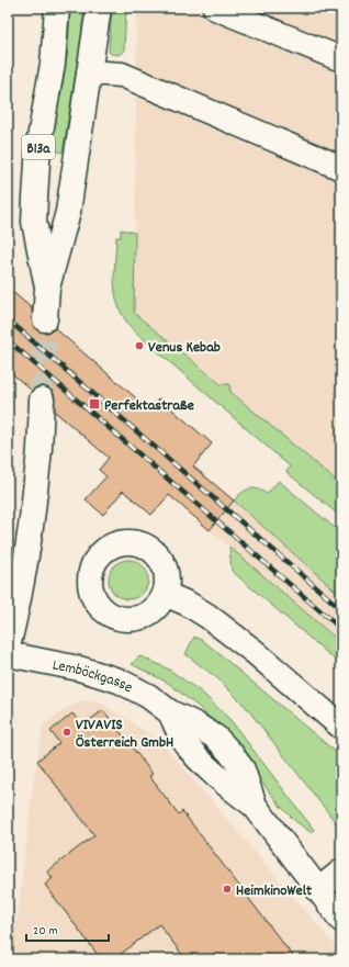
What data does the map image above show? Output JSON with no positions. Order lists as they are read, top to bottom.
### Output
{
  "streets": {
    "main road": ["B13a", "Lemböckgasse"]
  },
  "places": {
    "other": ["Venus Kebab", "VIVAVIS Österreich GmbH", "HeimkinoWelt"],
    "transit": ["Perfektastraße"]
  },
  "scale_bar": "20 m"
}
